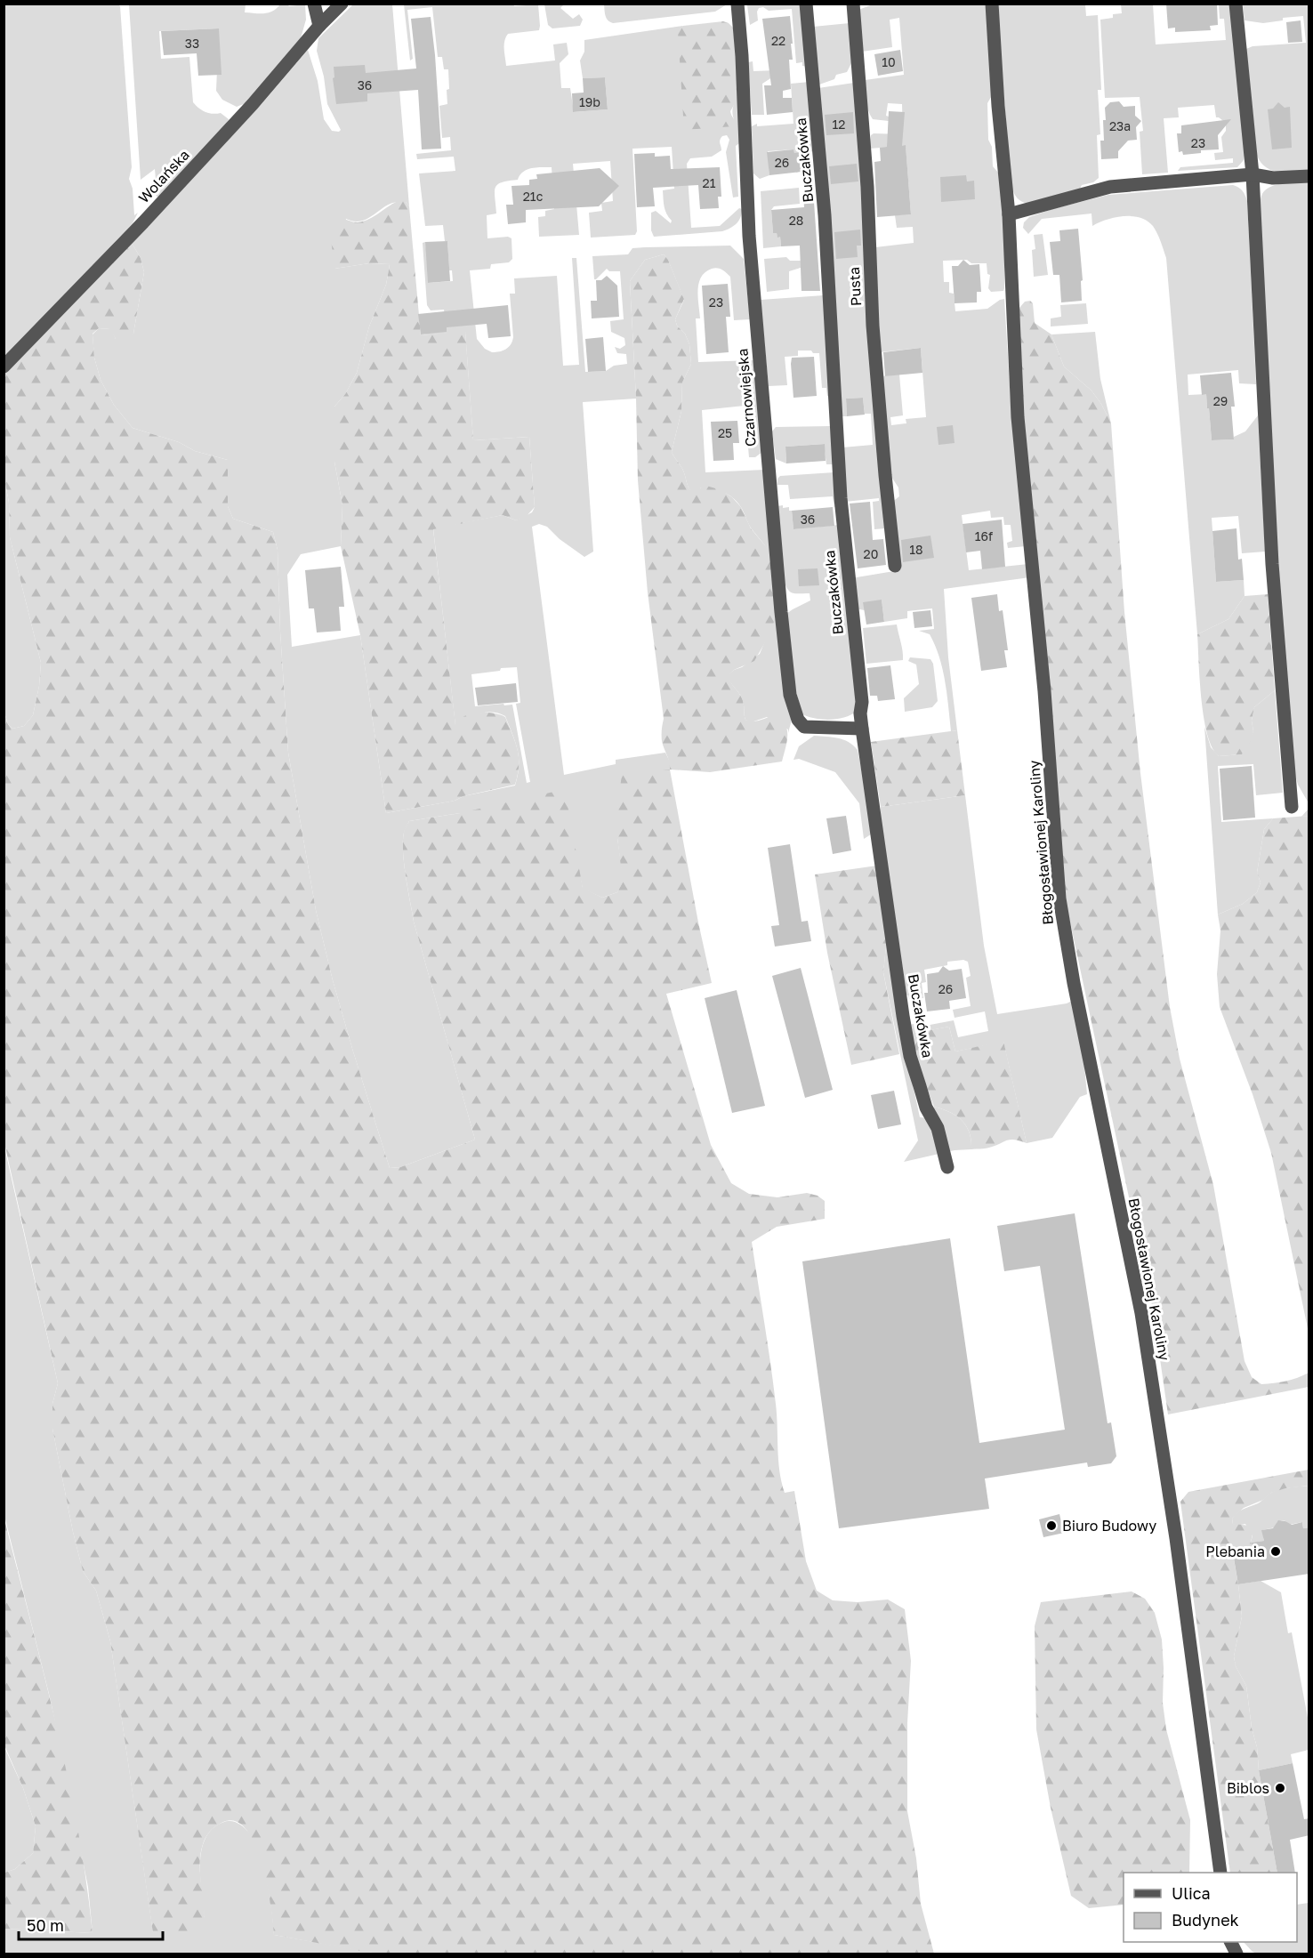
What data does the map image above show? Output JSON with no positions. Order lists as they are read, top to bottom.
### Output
{
  "streets": {
    "street": [
      "Buczakówka",
      "Wolańska",
      "Pusta",
      "Czarnowiejska",
      "Błogosławionej Karoliny"
    ]
  },
  "crossings": [
    ["Buczakówka", "Czarnowiejska"]
  ],
  "places": ["Biuro Budowy", "Plebania", "Biblos"],
  "house_numbers": [
    "22",
    "33",
    "10",
    "36",
    "19b",
    "12",
    "23a",
    "23",
    "26",
    "21",
    "21c",
    "28",
    "23",
    "29",
    "25",
    "36",
    "16f",
    "18",
    "20",
    "26"
  ],
  "legend": ["Ulica", "Budynek"],
  "scale_bar": "50 m"
}
